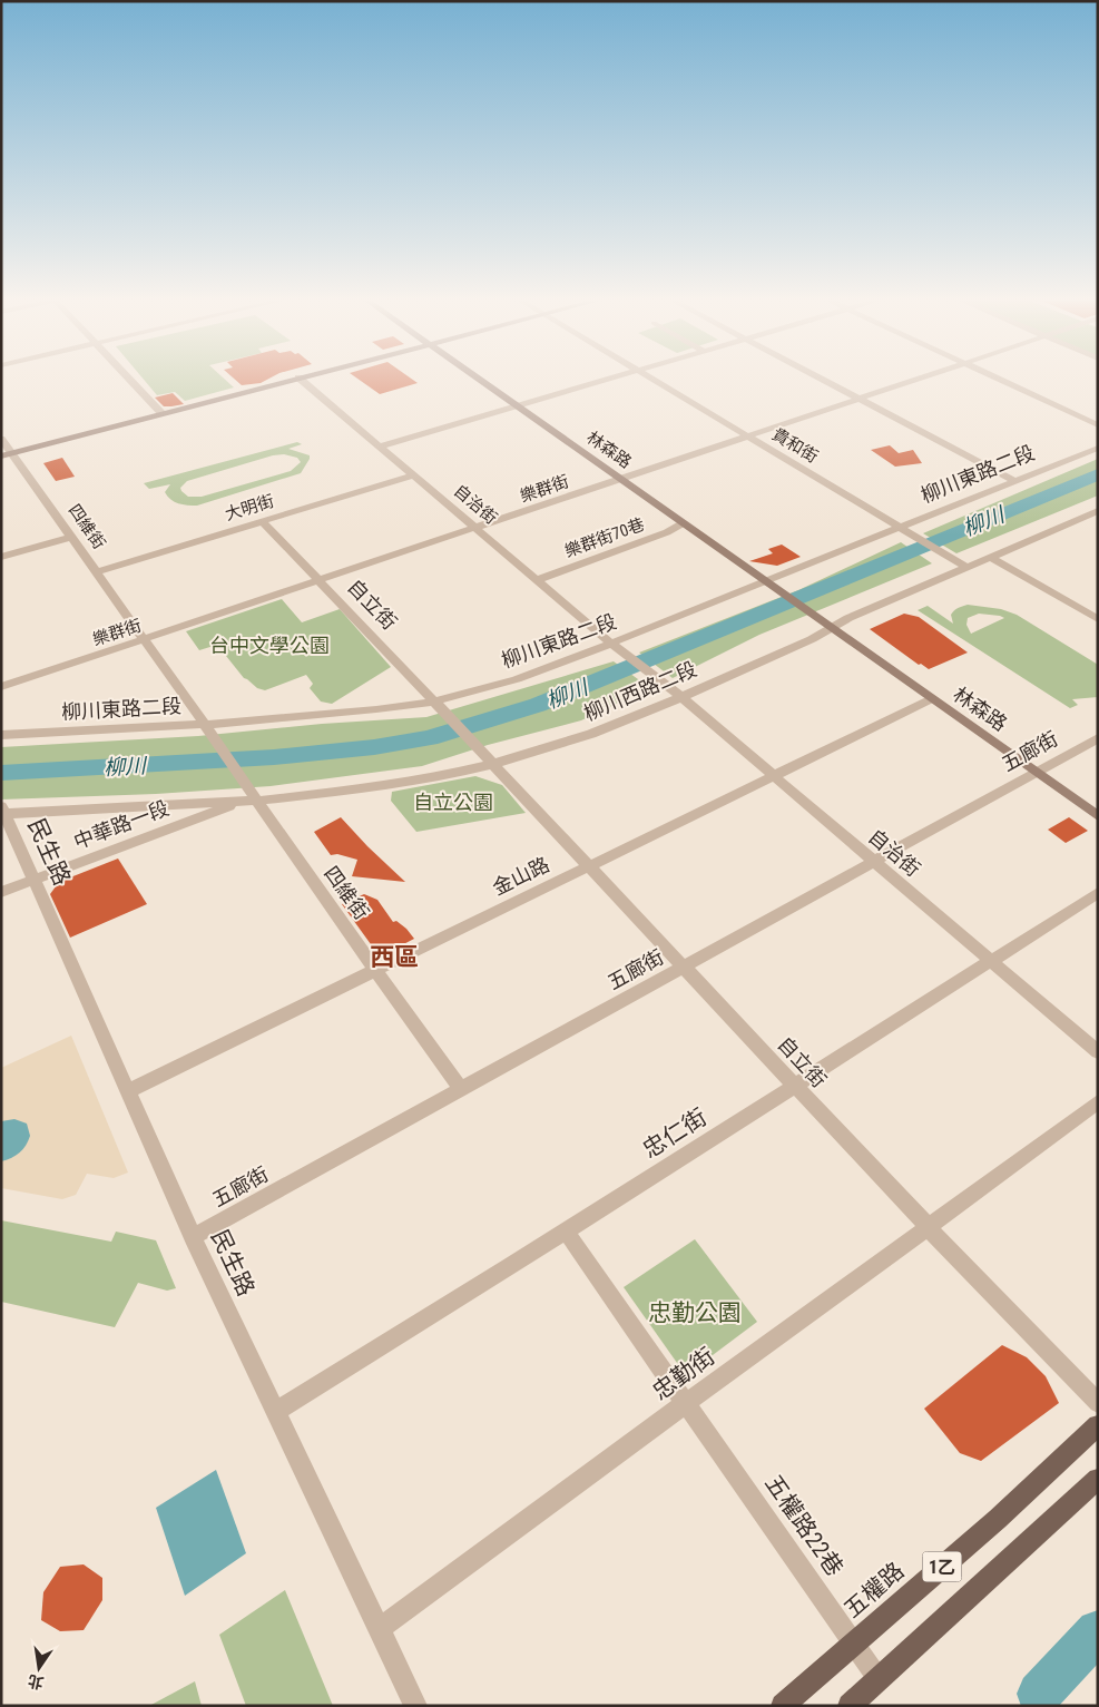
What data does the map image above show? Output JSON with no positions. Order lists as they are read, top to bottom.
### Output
{
  "streets": {
    "main road": ["林森路", "1乙", "五權路"],
    "street": [
      "貴和街",
      "柳川東路二段",
      "樂群街",
      "自治街",
      "大明街",
      "四維街",
      "樂群街70巷",
      "自立街",
      "柳川西路二段",
      "五廊街",
      "中華路一段",
      "民生路",
      "金山路",
      "忠仁街",
      "忠勤街",
      "五權路22巷"
    ]
  },
  "crossings": [
    ["貴和街", "柳川東路二段"],
    ["貴和街", "樂群街"],
    ["貴和街", "柳川西路二段"],
    ["林森路", "柳川東路二段"],
    ["林森路", "樂群街"],
    ["林森路", "樂群街70巷"],
    ["林森路", "柳川西路二段"],
    ["林森路", "五廊街"],
    ["林森路", "金山路"],
    ["柳川東路二段", "自治街"],
    ["柳川東路二段", "四維街"],
    ["柳川東路二段", "自立街"],
    ["樂群街", "自治街"],
    ["樂群街", "四維街"],
    ["樂群街", "自立街"],
    ["自治街", "大明街"],
    ["自治街", "樂群街70巷"],
    ["自治街", "柳川西路二段"],
    ["自治街", "五廊街"],
    ["自治街", "金山路"],
    ["自治街", "忠仁街"],
    ["大明街", "四維街"],
    ["大明街", "自立街"],
    ["四維街", "柳川西路二段"],
    ["四維街", "五廊街"],
    ["四維街", "中華路一段"],
    ["四維街", "金山路"],
    ["自立街", "柳川西路二段"],
    ["自立街", "五廊街"],
    ["自立街", "金山路"],
    ["自立街", "忠仁街"],
    ["自立街", "忠勤街"],
    ["柳川西路二段", "中華路一段"],
    ["柳川西路二段", "民生路"],
    ["五廊街", "民生路"],
    ["中華路一段", "民生路"],
    ["民生路", "金山路"],
    ["民生路", "忠仁街"],
    ["民生路", "忠勤街"],
    ["忠仁街", "五權路22巷"],
    ["忠勤街", "五權路22巷"],
    ["五權路22巷", "1乙"],
    ["五權路22巷", "五權路"]
  ],
  "districts": ["西區"],
  "water": ["柳川"],
  "parks": ["台中文學公園", "自立公園", "忠勤公園"],
  "north": "bottom"
}
